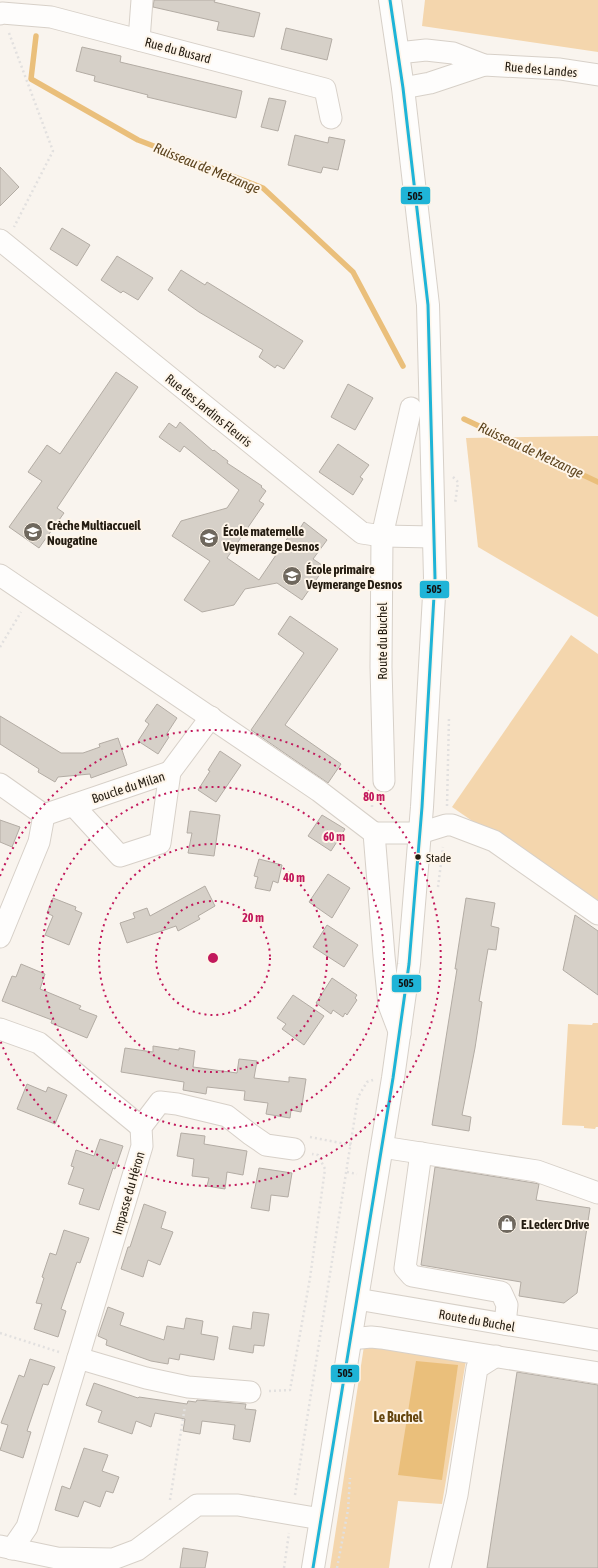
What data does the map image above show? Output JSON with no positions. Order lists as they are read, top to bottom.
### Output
{
  "streets": {
    "street": [
      "Rue du Busard",
      "Rue des Landes",
      "Rue des Jardins Fleuris",
      "Route du Buchel",
      "Boucle du Milan",
      "Impasse du Héron"
    ]
  },
  "crossings": [
    ["Rue des Jardins Fleuris", "Route du Buchel"]
  ],
  "districts": ["Le Buchel"],
  "water": ["Ruisseau de Metzange"],
  "places": {
    "school or university": ["Crèche Multiaccueil Nougatine", "École maternelle Veymerange Desnos", "École primaire Veymerange Desnos"],
    "other": ["Stade"],
    "shop": ["E.Leclerc Drive"]
  },
  "lines": ["transit line 505"],
  "rings": [
    "80 m",
    "60 m",
    "40 m",
    "20 m"
  ]
}
